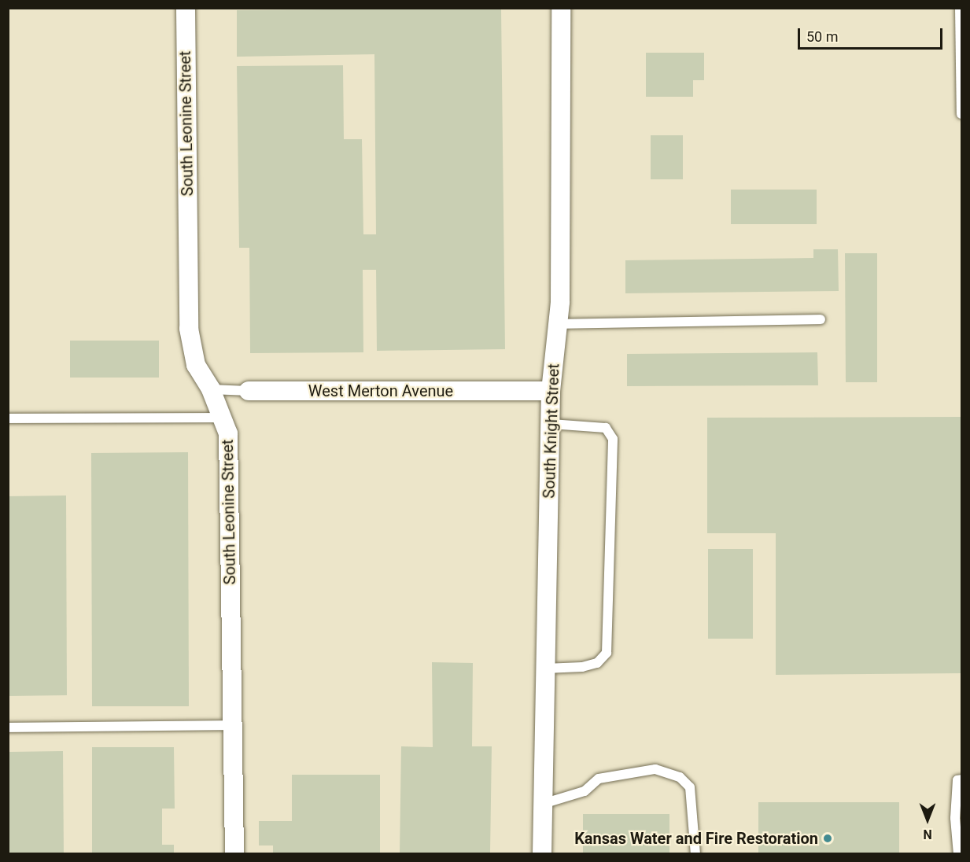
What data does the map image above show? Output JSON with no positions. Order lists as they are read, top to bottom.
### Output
{
  "streets": {
    "street": ["South Leonine Street", "West Merton Avenue", "South Knight Street"]
  },
  "crossings": [
    ["South Leonine Street", "West Merton Avenue"],
    ["West Merton Avenue", "South Knight Street"]
  ],
  "places": ["Kansas Water and Fire Restoration"],
  "scale_bar": "50 m",
  "north": "bottom"
}
